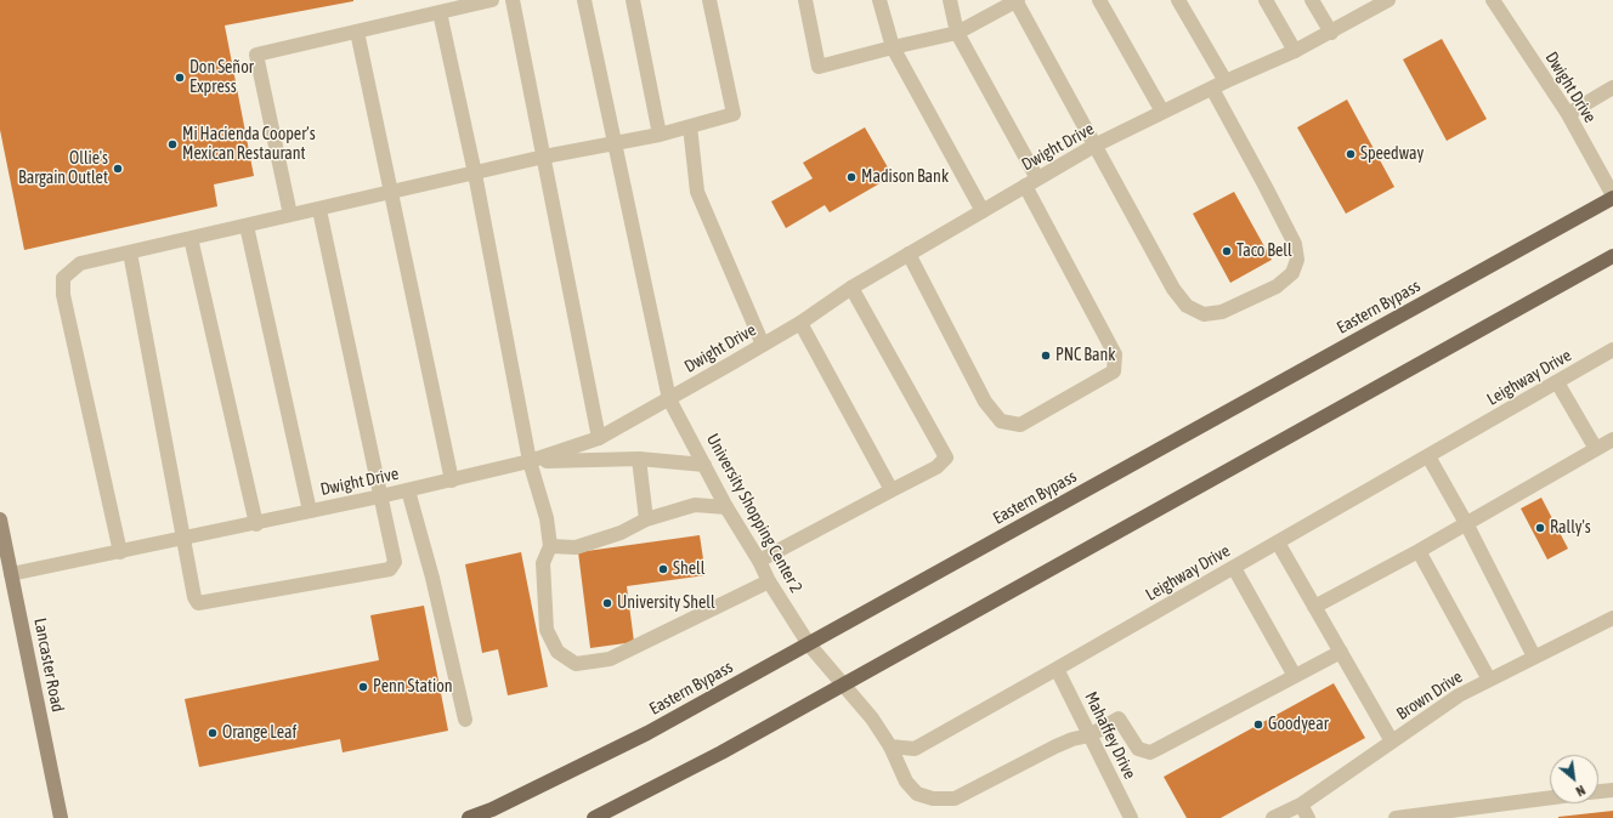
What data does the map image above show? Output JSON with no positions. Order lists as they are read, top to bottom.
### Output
{
  "streets": {
    "main road": ["Eastern Bypass"],
    "street": [
      "Dwight Drive",
      "Leighway Drive",
      "University Shopping Center 2",
      "Lancaster Road",
      "Brown Drive",
      "Mahaffey Drive"
    ]
  },
  "crossings": [
    ["Dwight Drive", "Eastern Bypass"],
    ["Dwight Drive", "University Shopping Center 2"],
    ["Dwight Drive", "Lancaster Road"],
    ["Eastern Bypass", "University Shopping Center 2"],
    ["Leighway Drive", "Mahaffey Drive"]
  ],
  "places": [
    "Don Señor Express",
    "Mi Hacienda Cooper’s Mexican Restaurant",
    "Speedway",
    "Ollie's Bargain Outlet",
    "Madison Bank",
    "Taco Bell",
    "PNC Bank",
    "Rally's",
    "Shell",
    "University Shell",
    "Penn Station",
    "Goodyear",
    "Orange Leaf"
  ],
  "north": "bottom right"
}
